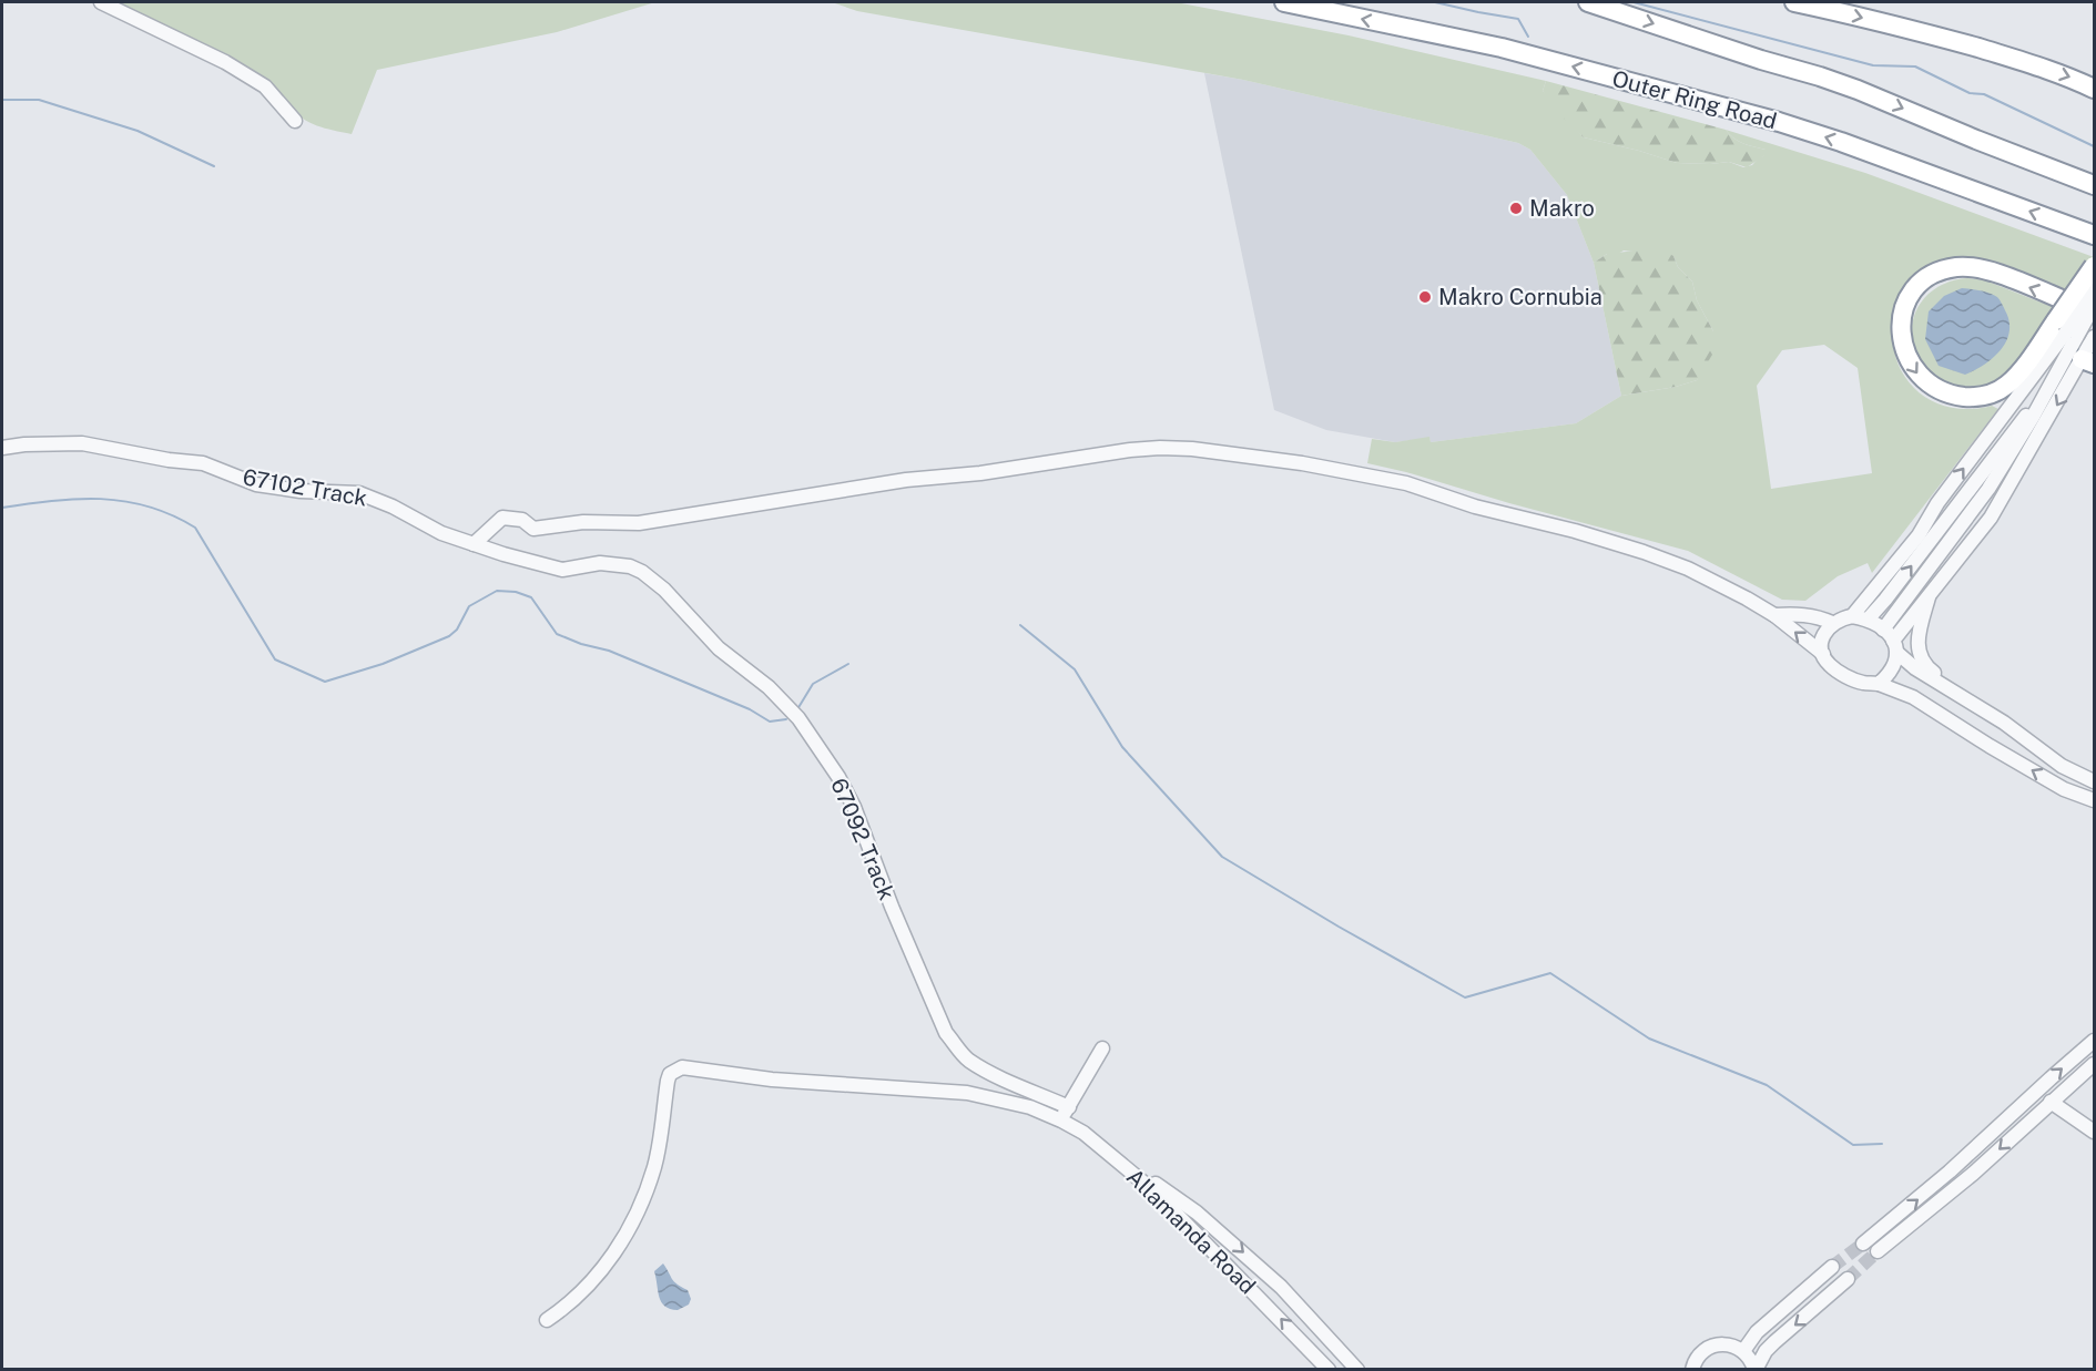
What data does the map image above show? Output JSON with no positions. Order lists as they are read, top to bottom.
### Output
{
  "streets": {
    "highway": ["Outer Ring Road"],
    "street": ["67102 Track", "67092 Track", "Allamanda Road"]
  },
  "crossings": [
    ["67102 Track", "67092 Track"]
  ],
  "places": ["Makro", "Makro Cornubia"]
}
